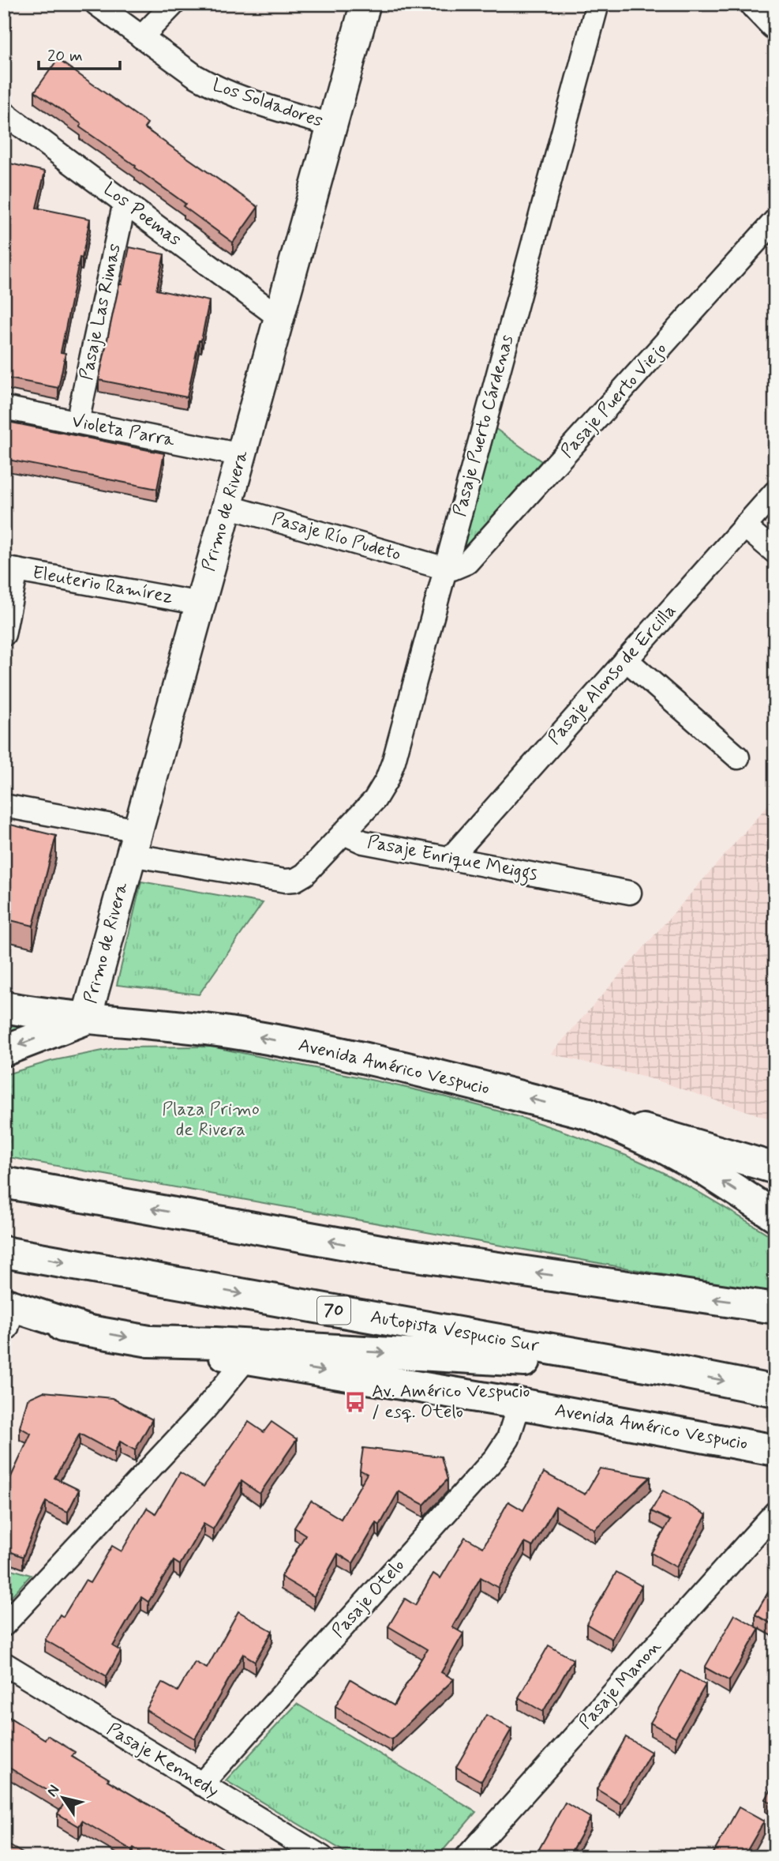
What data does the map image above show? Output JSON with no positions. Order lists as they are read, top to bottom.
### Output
{
  "streets": {
    "main road": ["Avenida Américo Vespucio", "70", "Autopista Vespucio Sur"],
    "street": [
      "Los Soldadores",
      "Los Poemas",
      "Pasaje Las Rimas",
      "Pasaje Puerto Viejo",
      "Pasaje Puerto Cárdenas",
      "Violeta Parra",
      "Primo de Rivera",
      "Pasaje Río Pudeto",
      "Eleuterio Ramírez",
      "Pasaje Alonso de Ercilla",
      "Pasaje Enrique Meiggs",
      "Pasaje Otelo",
      "Pasaje Manon",
      "Pasaje Kennedy"
    ]
  },
  "crossings": [
    ["Los Soldadores", "Primo de Rivera"],
    ["Los Poemas", "Pasaje Las Rimas"],
    ["Los Poemas", "Primo de Rivera"],
    ["Pasaje Las Rimas", "Violeta Parra"],
    ["Pasaje Puerto Viejo", "Pasaje Puerto Cárdenas"],
    ["Pasaje Puerto Viejo", "Pasaje Río Pudeto"],
    ["Pasaje Puerto Cárdenas", "Pasaje Río Pudeto"],
    ["Pasaje Puerto Cárdenas", "Pasaje Enrique Meiggs"],
    ["Violeta Parra", "Primo de Rivera"],
    ["Primo de Rivera", "Pasaje Río Pudeto"],
    ["Primo de Rivera", "Eleuterio Ramírez"],
    ["Primo de Rivera", "Pasaje Enrique Meiggs"],
    ["Primo de Rivera", "Avenida Américo Vespucio"],
    ["Pasaje Alonso de Ercilla", "Pasaje Enrique Meiggs"],
    ["Avenida Américo Vespucio", "Pasaje Otelo"],
    ["Pasaje Otelo", "Pasaje Kennedy"]
  ],
  "parks": ["Plaza Primo de Rivera"],
  "places": {
    "bus stop": ["Av. Américo Vespucio / esq. Otelo"]
  },
  "scale_bar": "20 m",
  "north": "top left"
}
